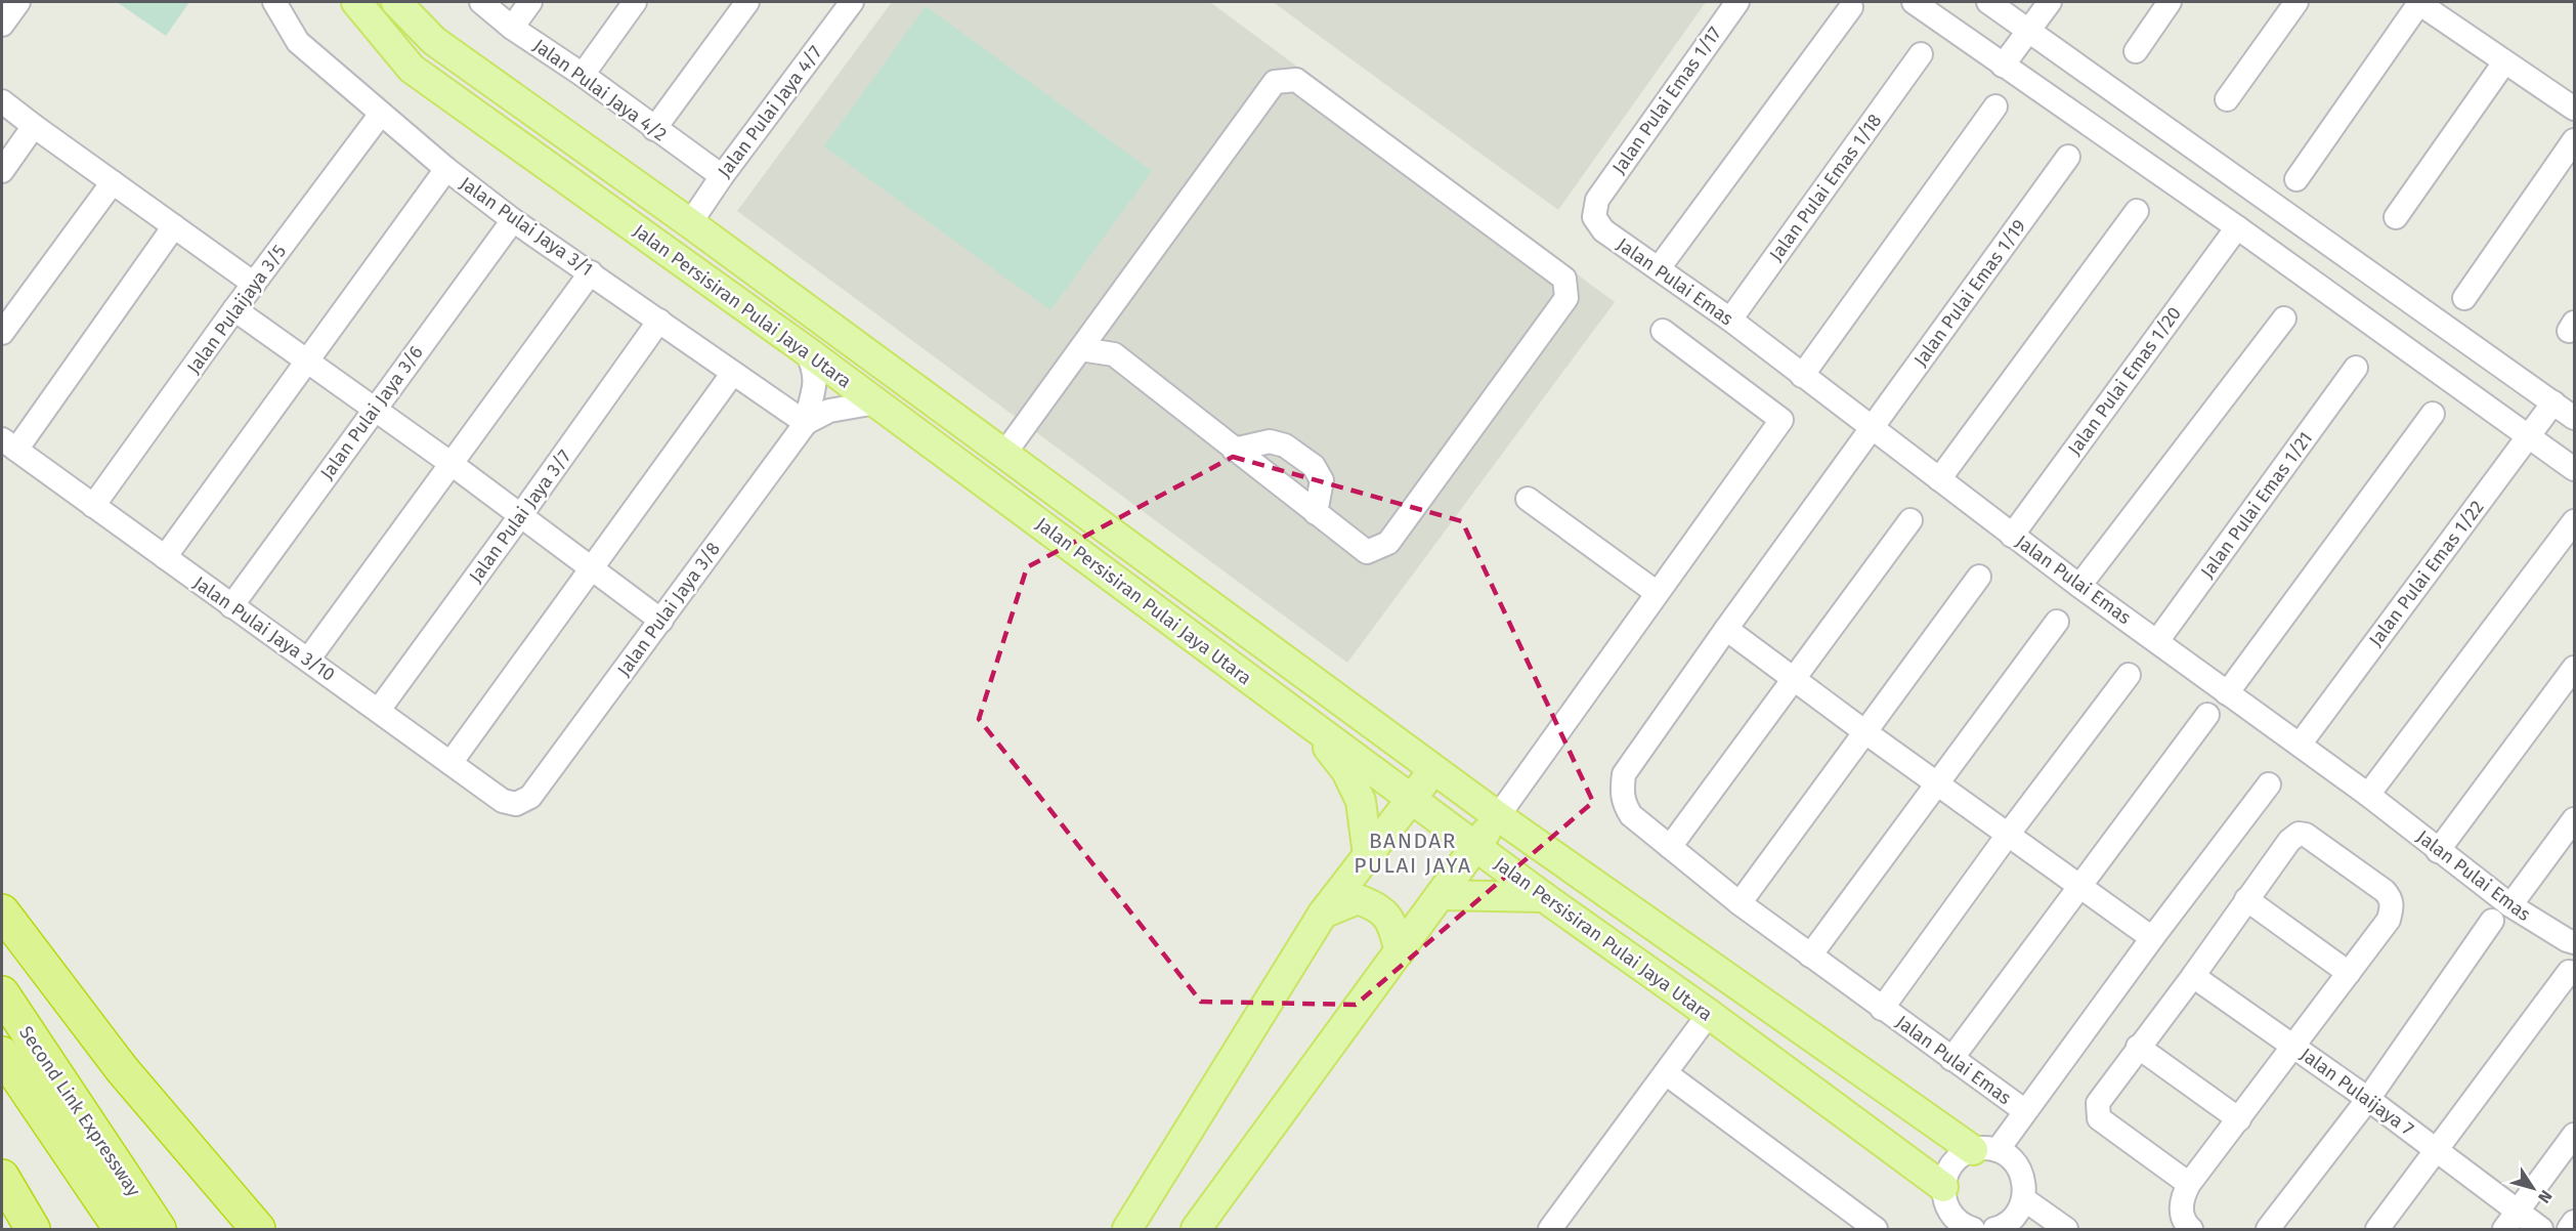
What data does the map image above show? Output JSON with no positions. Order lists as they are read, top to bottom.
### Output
{
  "streets": {
    "highway": ["Second Link Expressway"],
    "main road": ["Jalan Persisiran Pulai Jaya Utara"],
    "street": [
      "Jalan Pulai Jaya 4/2",
      "Jalan Pulai Emas 1/17",
      "Jalan Pulai Jaya 4/7",
      "Jalan Pulai Emas 1/18",
      "Jalan Pulai Jaya 3/1",
      "Jalan Pulai Emas",
      "Jalan Pulai Emas 1/19",
      "Jalan Pulaijaya 3/5",
      "Jalan Pulai Emas 1/20",
      "Jalan Pulai Jaya 3/6",
      "Jalan Pulai Emas 1/21",
      "Jalan Pulai Jaya 3/7",
      "Jalan Pulai Emas 1/22",
      "Jalan Pulai Jaya 3/8",
      "Jalan Pulai Jaya 3/10",
      "Jalan Pulaijaya 7"
    ]
  },
  "crossings": [
    ["Jalan Pulai Jaya 4/2", "Jalan Pulai Jaya 4/7"],
    ["Jalan Pulai Emas 1/17", "Jalan Pulai Emas"],
    ["Jalan Pulai Jaya 4/7", "Jalan Persisiran Pulai Jaya Utara"],
    ["Jalan Pulai Emas 1/18", "Jalan Pulai Emas"],
    ["Jalan Pulai Jaya 3/1", "Jalan Pulaijaya 3/5"],
    ["Jalan Pulai Jaya 3/1", "Jalan Pulai Jaya 3/6"],
    ["Jalan Pulai Jaya 3/1", "Jalan Pulai Jaya 3/7"],
    ["Jalan Pulai Jaya 3/1", "Jalan Pulai Jaya 3/8"],
    ["Jalan Pulai Emas", "Jalan Pulai Emas 1/19"],
    ["Jalan Pulai Emas", "Jalan Persisiran Pulai Jaya Utara"],
    ["Jalan Pulai Emas", "Jalan Pulai Emas 1/20"],
    ["Jalan Pulai Emas", "Jalan Pulai Emas 1/21"],
    ["Jalan Pulai Emas", "Jalan Pulai Emas 1/22"],
    ["Jalan Pulaijaya 3/5", "Jalan Pulai Jaya 3/10"],
    ["Jalan Pulai Jaya 3/6", "Jalan Pulai Jaya 3/10"],
    ["Jalan Pulai Jaya 3/7", "Jalan Pulai Jaya 3/10"],
    ["Jalan Pulai Jaya 3/8", "Jalan Pulai Jaya 3/10"]
  ],
  "districts": ["BANDAR PULAI JAYA"],
  "north": "bottom right"
}
